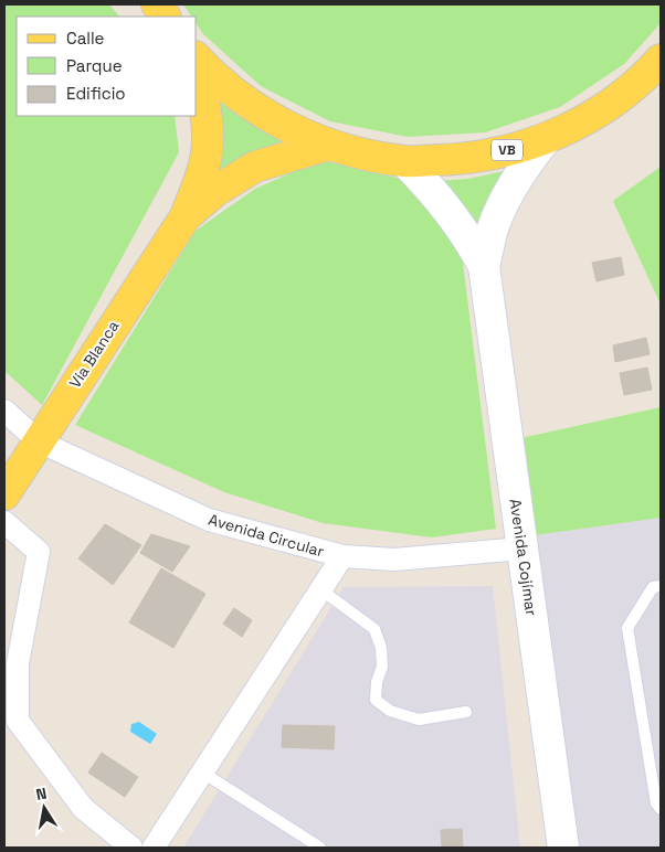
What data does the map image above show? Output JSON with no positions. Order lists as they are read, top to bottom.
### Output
{
  "streets": {
    "main road": ["VB", "Vía Blanca", "Avenida Cojímar"],
    "street": ["Avenida Circular"]
  },
  "crossings": [
    ["VB", "Vía Blanca"],
    ["VB", "Avenida Cojímar"],
    ["Vía Blanca", "Avenida Circular"],
    ["Avenida Circular", "Avenida Cojímar"]
  ],
  "legend": ["Calle", "Parque", "Edificio"],
  "north": "top"
}
